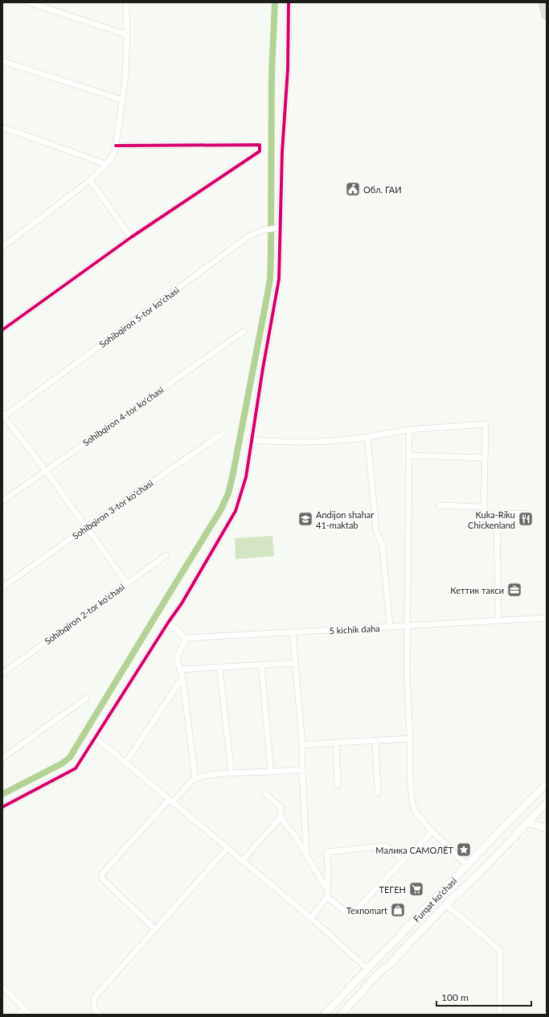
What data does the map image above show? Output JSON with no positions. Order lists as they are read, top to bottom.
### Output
{
  "streets": {
    "main road": ["Furqat ko'chasi"],
    "street": [
      "Sohibqiron 5-tor ko'chasi",
      "Sohibqiron 4-tor ko'chasi",
      "Sohibqiron 3-tor ko'chasi",
      "Sohibqiron 2-tor ko'chasi",
      "5 kichik daha"
    ]
  },
  "places": {
    "public building": ["Обл. ГАИ"],
    "school or university": ["Andijon shahar 41-maktab"],
    "restaurant": ["Kuka-Riku Chickenland"],
    "office": ["Кеттик такси"],
    "place": ["Малика САМОЛЁТ"],
    "supermarket": ["ТЕГЕН"],
    "shop": ["Texnomart"]
  },
  "scale_bar": "100 m"
}
